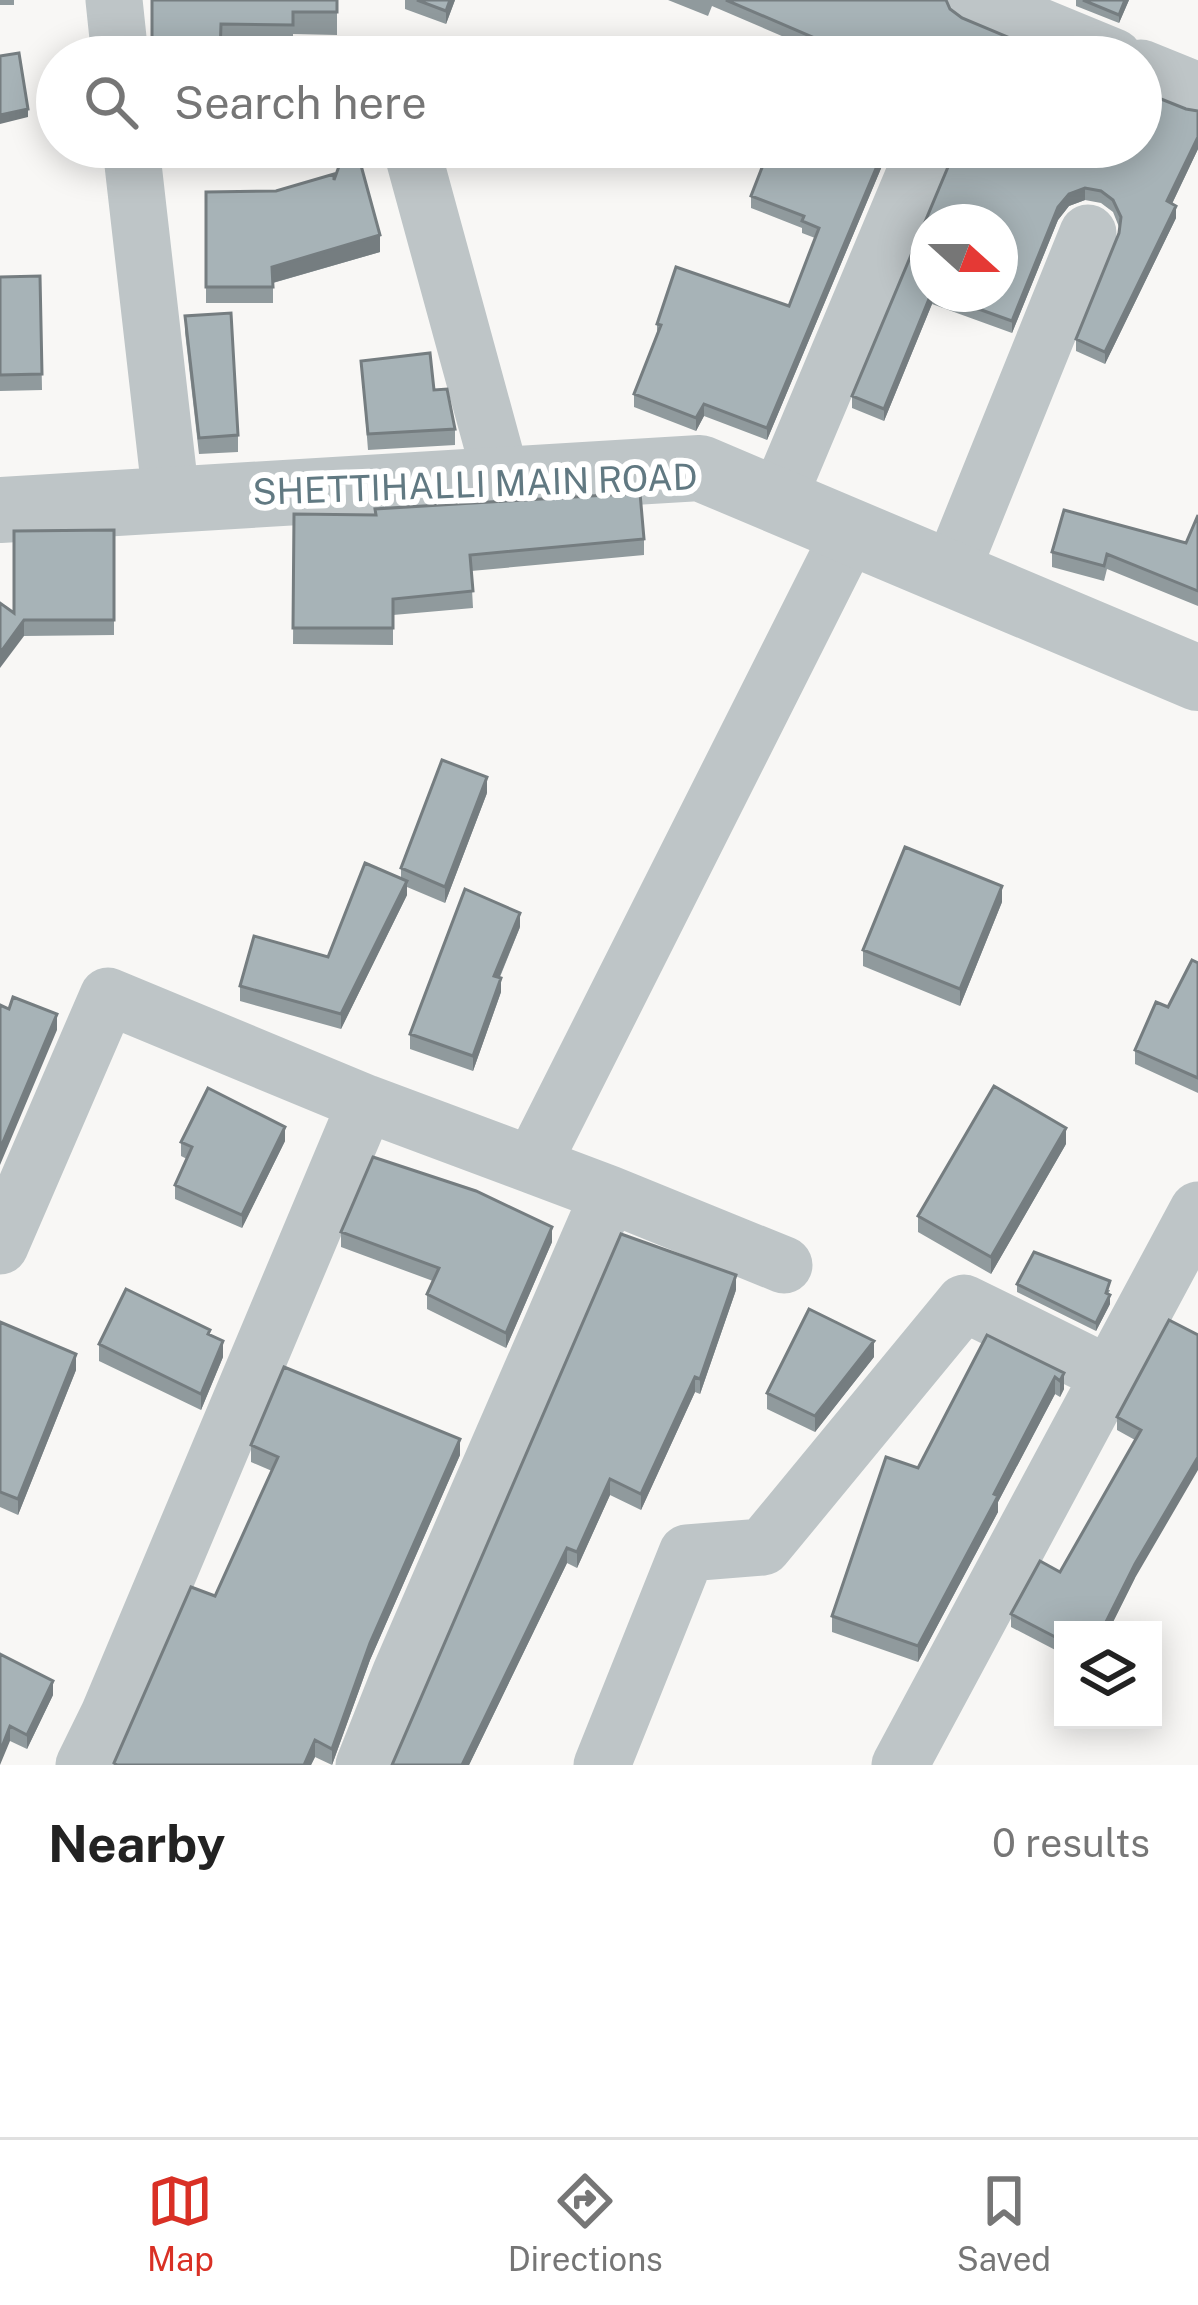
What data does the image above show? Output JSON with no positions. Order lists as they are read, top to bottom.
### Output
{
  "streets": {
    "street": ["SHETTIHALLI MAIN ROAD"]
  },
  "north": "right",
  "page": {
    "search": "Search here",
    "heading": ["Nearby", "0 results"],
    "nav": ["Map", "Directions", "Saved"]
  }
}
